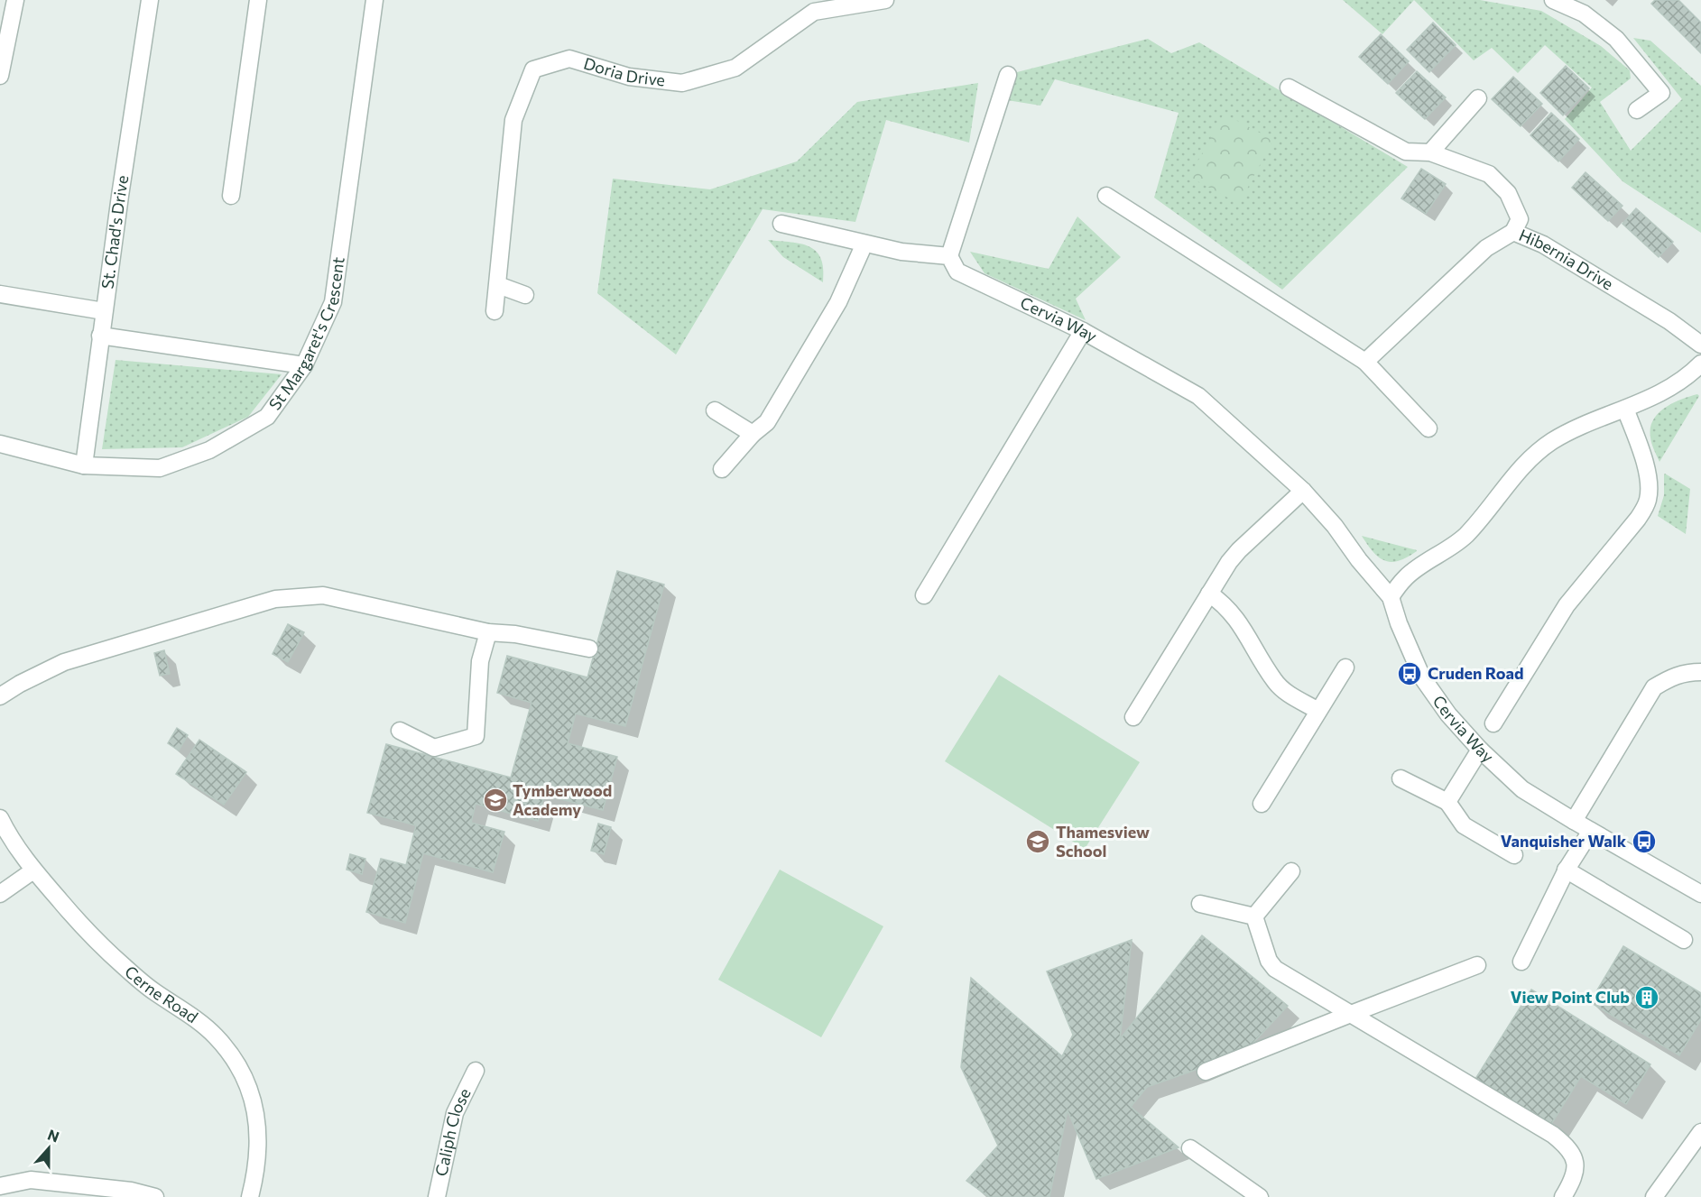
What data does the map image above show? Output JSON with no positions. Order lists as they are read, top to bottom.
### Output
{
  "streets": {
    "street": [
      "Doria Drive",
      "St. Chad's Drive",
      "Hibernia Drive",
      "Cervia Way",
      "St Margaret's Crescent",
      "Cerne Road",
      "Caliph Close"
    ]
  },
  "crossings": [
    ["St. Chad's Drive", "St Margaret's Crescent"]
  ],
  "places": {
    "bus stop": ["Cruden Road", "Vanquisher Walk"],
    "school or university": ["Tymberwood Academy", "Thamesview School"],
    "building": ["View Point Club"]
  },
  "north": "top"
}
